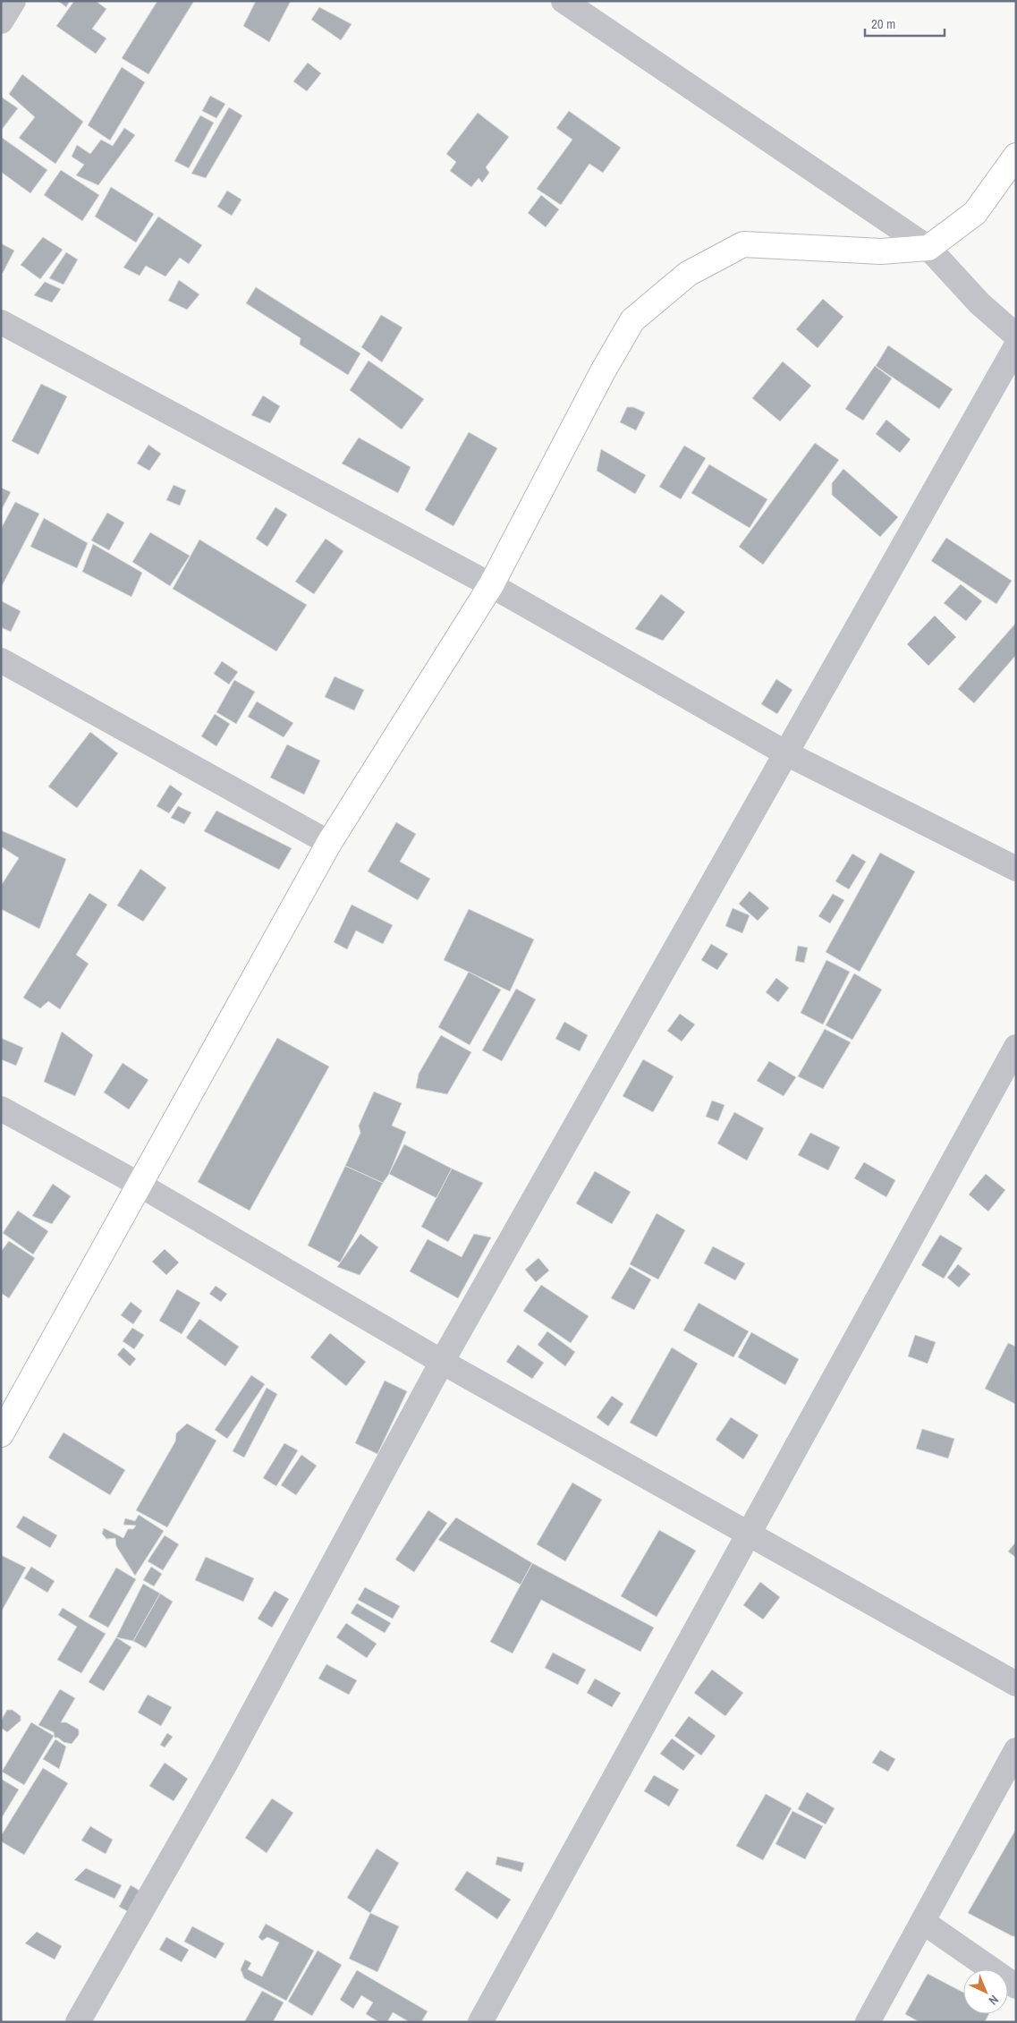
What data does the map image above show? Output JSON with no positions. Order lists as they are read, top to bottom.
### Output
{
  "scale_bar": "20 m",
  "north": "bottom right"
}
